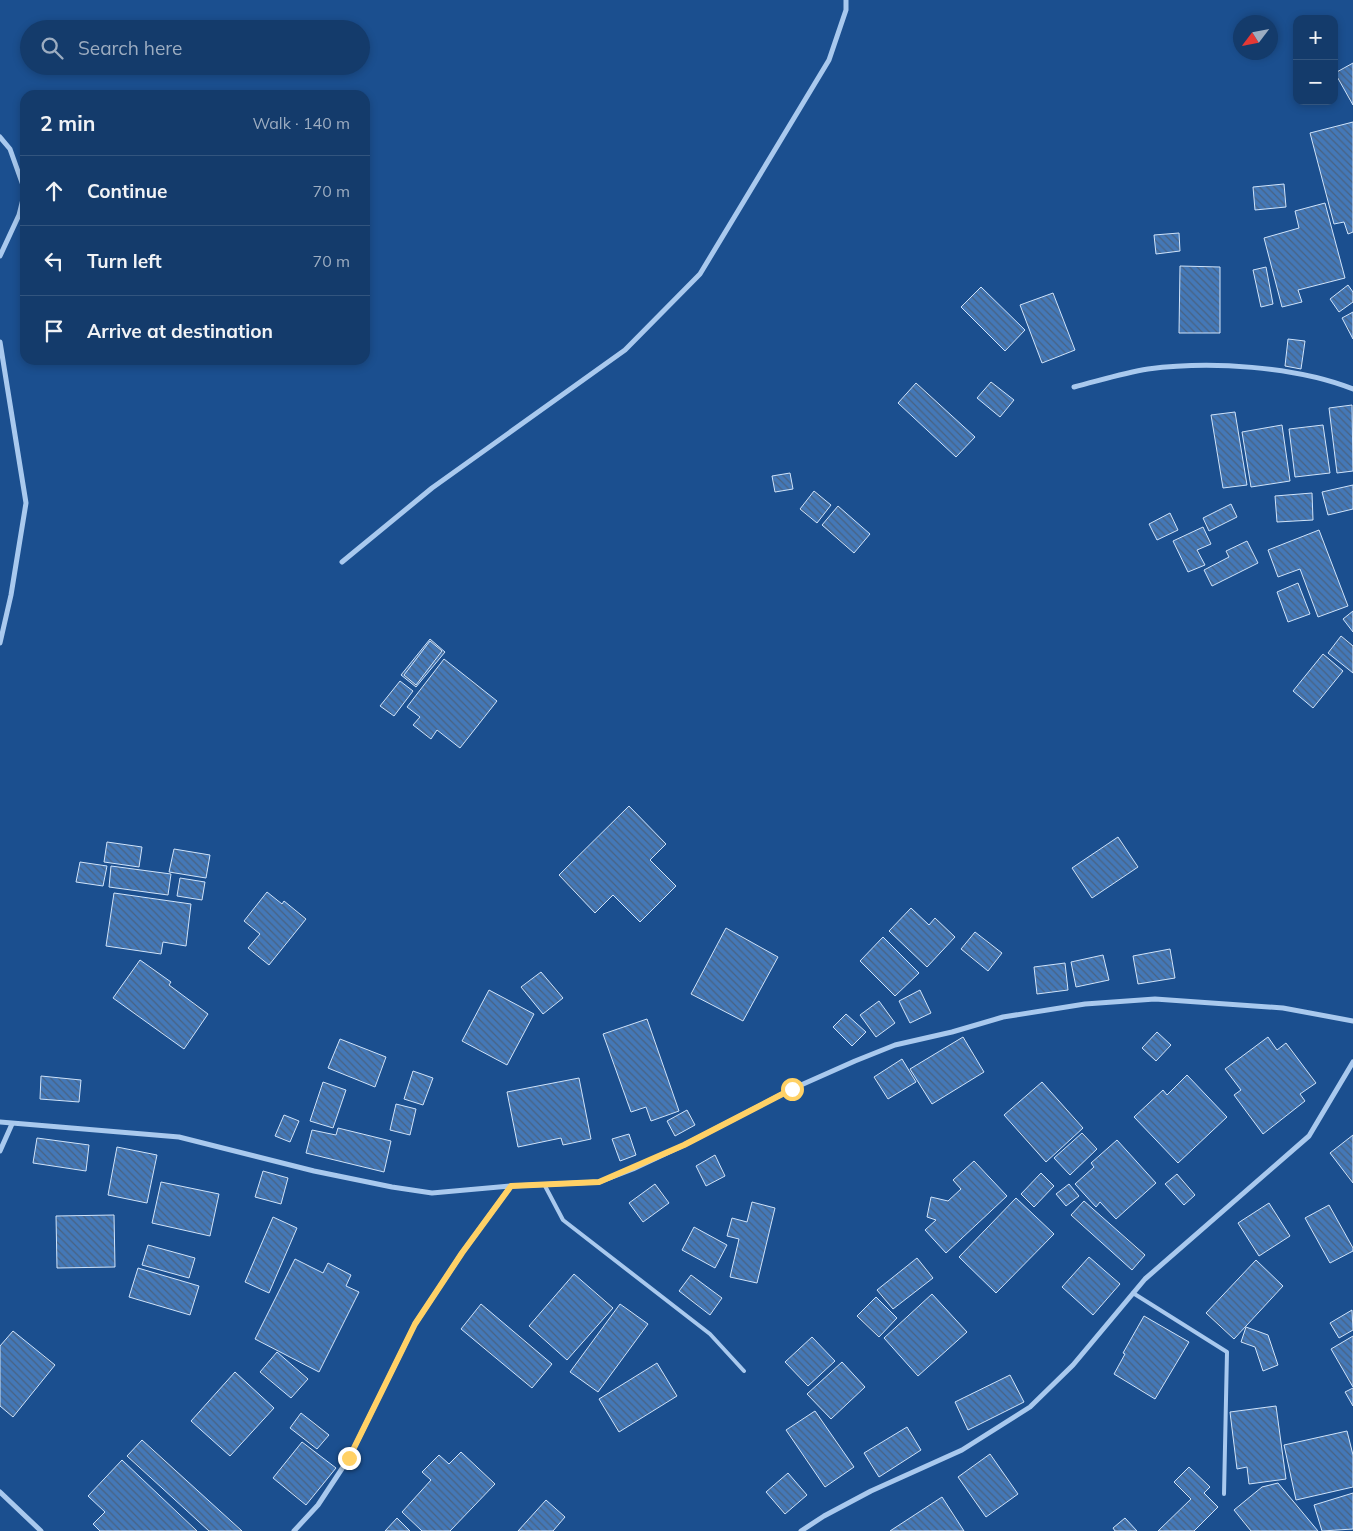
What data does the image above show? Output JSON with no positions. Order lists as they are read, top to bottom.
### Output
{
  "north": "bottom left",
  "page": {
    "map_buttons": ["+", "−"],
    "search": "Search here",
    "heading": ["2 min", "Walk · 140 m"],
    "list": [
      ["Continue", "70 m"],
      ["Turn left", "70 m"],
      "Arrive at destination"
    ]
  }
}
